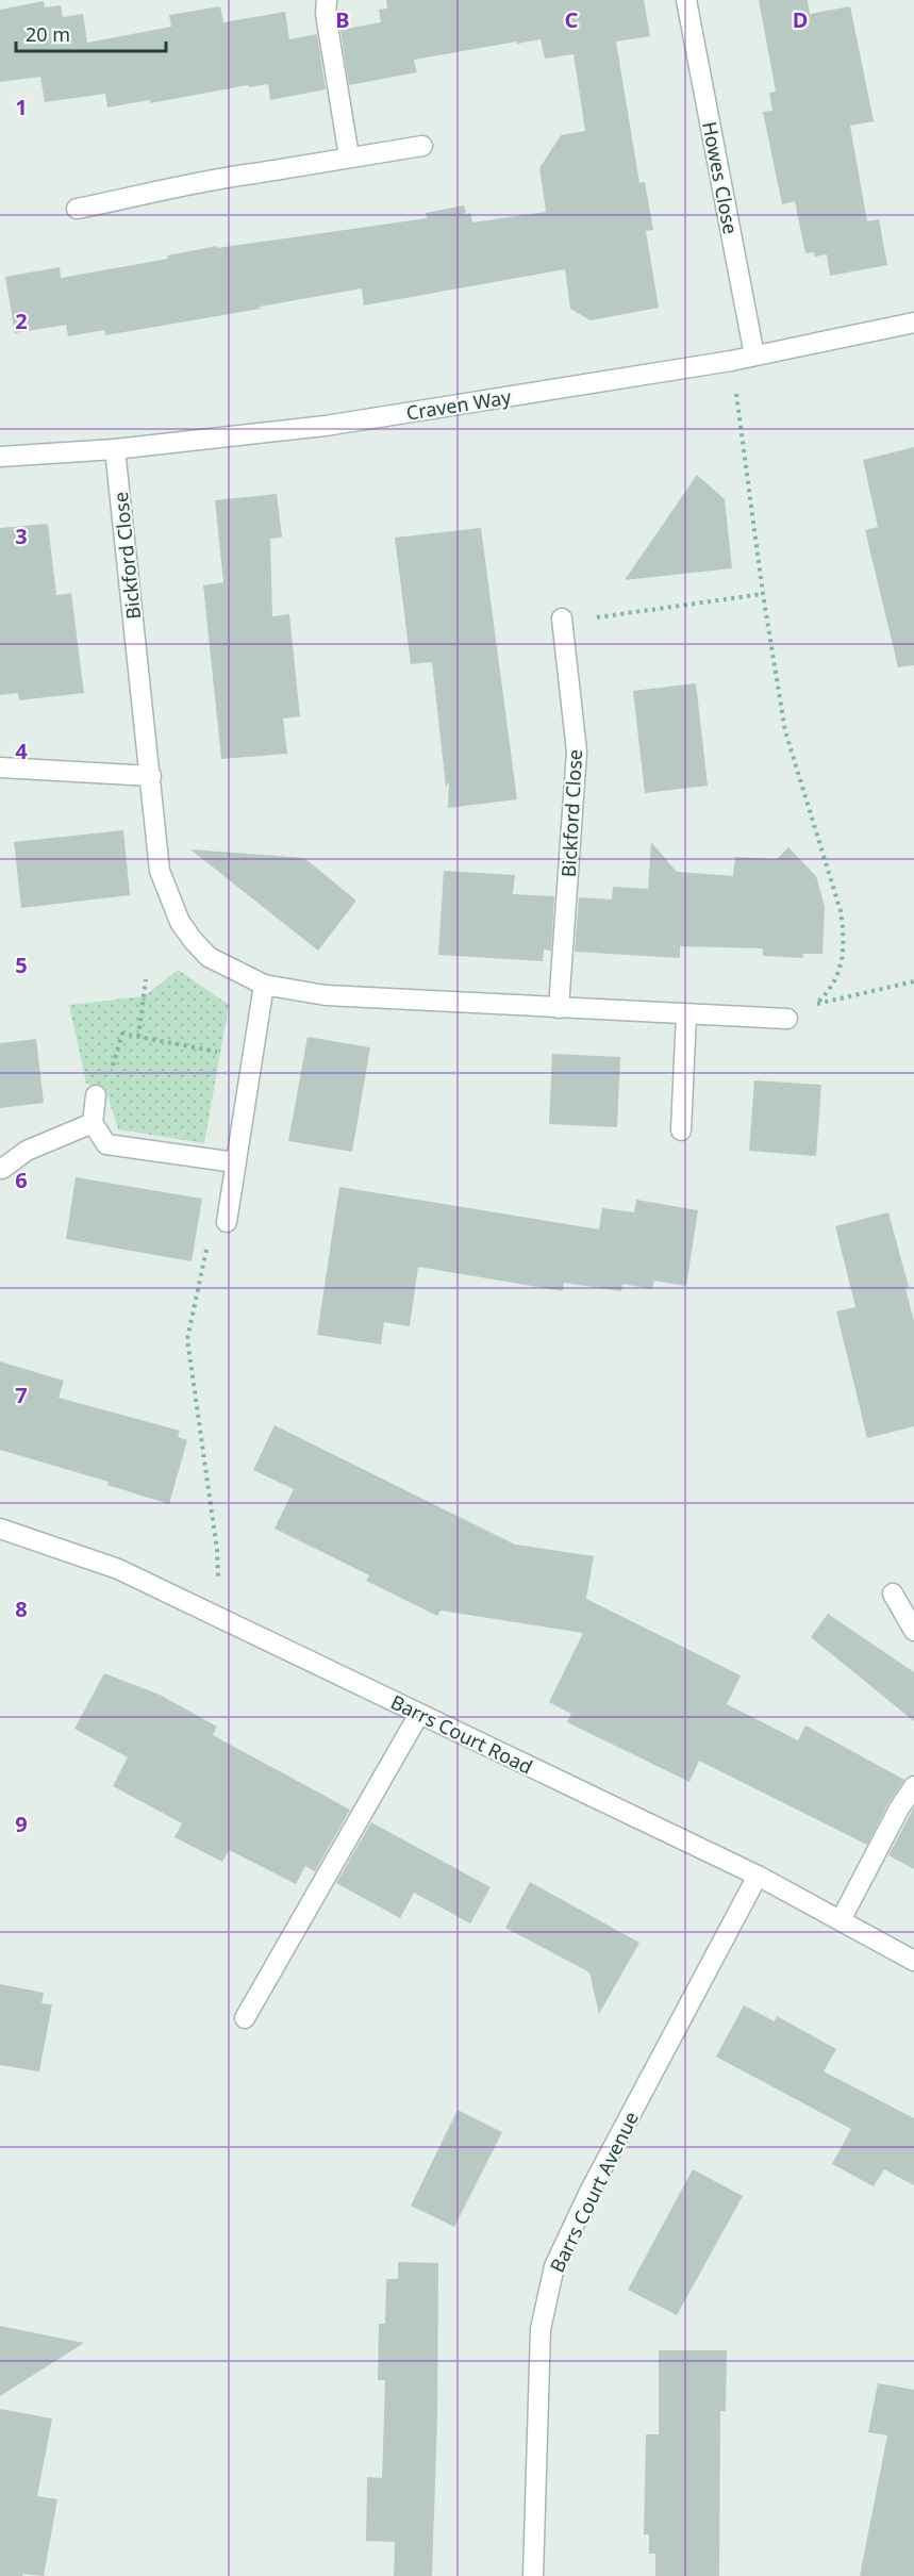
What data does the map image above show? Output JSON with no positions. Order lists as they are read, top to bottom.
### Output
{
  "streets": {
    "street": [
      "Howes Close",
      "Craven Way",
      "Bickford Close",
      "Barrs Court Road",
      "Barrs Court Avenue"
    ]
  },
  "crossings": [
    ["Howes Close", "Craven Way"],
    ["Craven Way", "Bickford Close"],
    ["Barrs Court Road", "Barrs Court Avenue"]
  ],
  "scale_bar": "20 m",
  "grid": {
    "columns": ["B", "C", "D"],
    "rows": [
      "1",
      "2",
      "3",
      "4",
      "5",
      "6",
      "7",
      "8",
      "9"
    ]
  }
}
